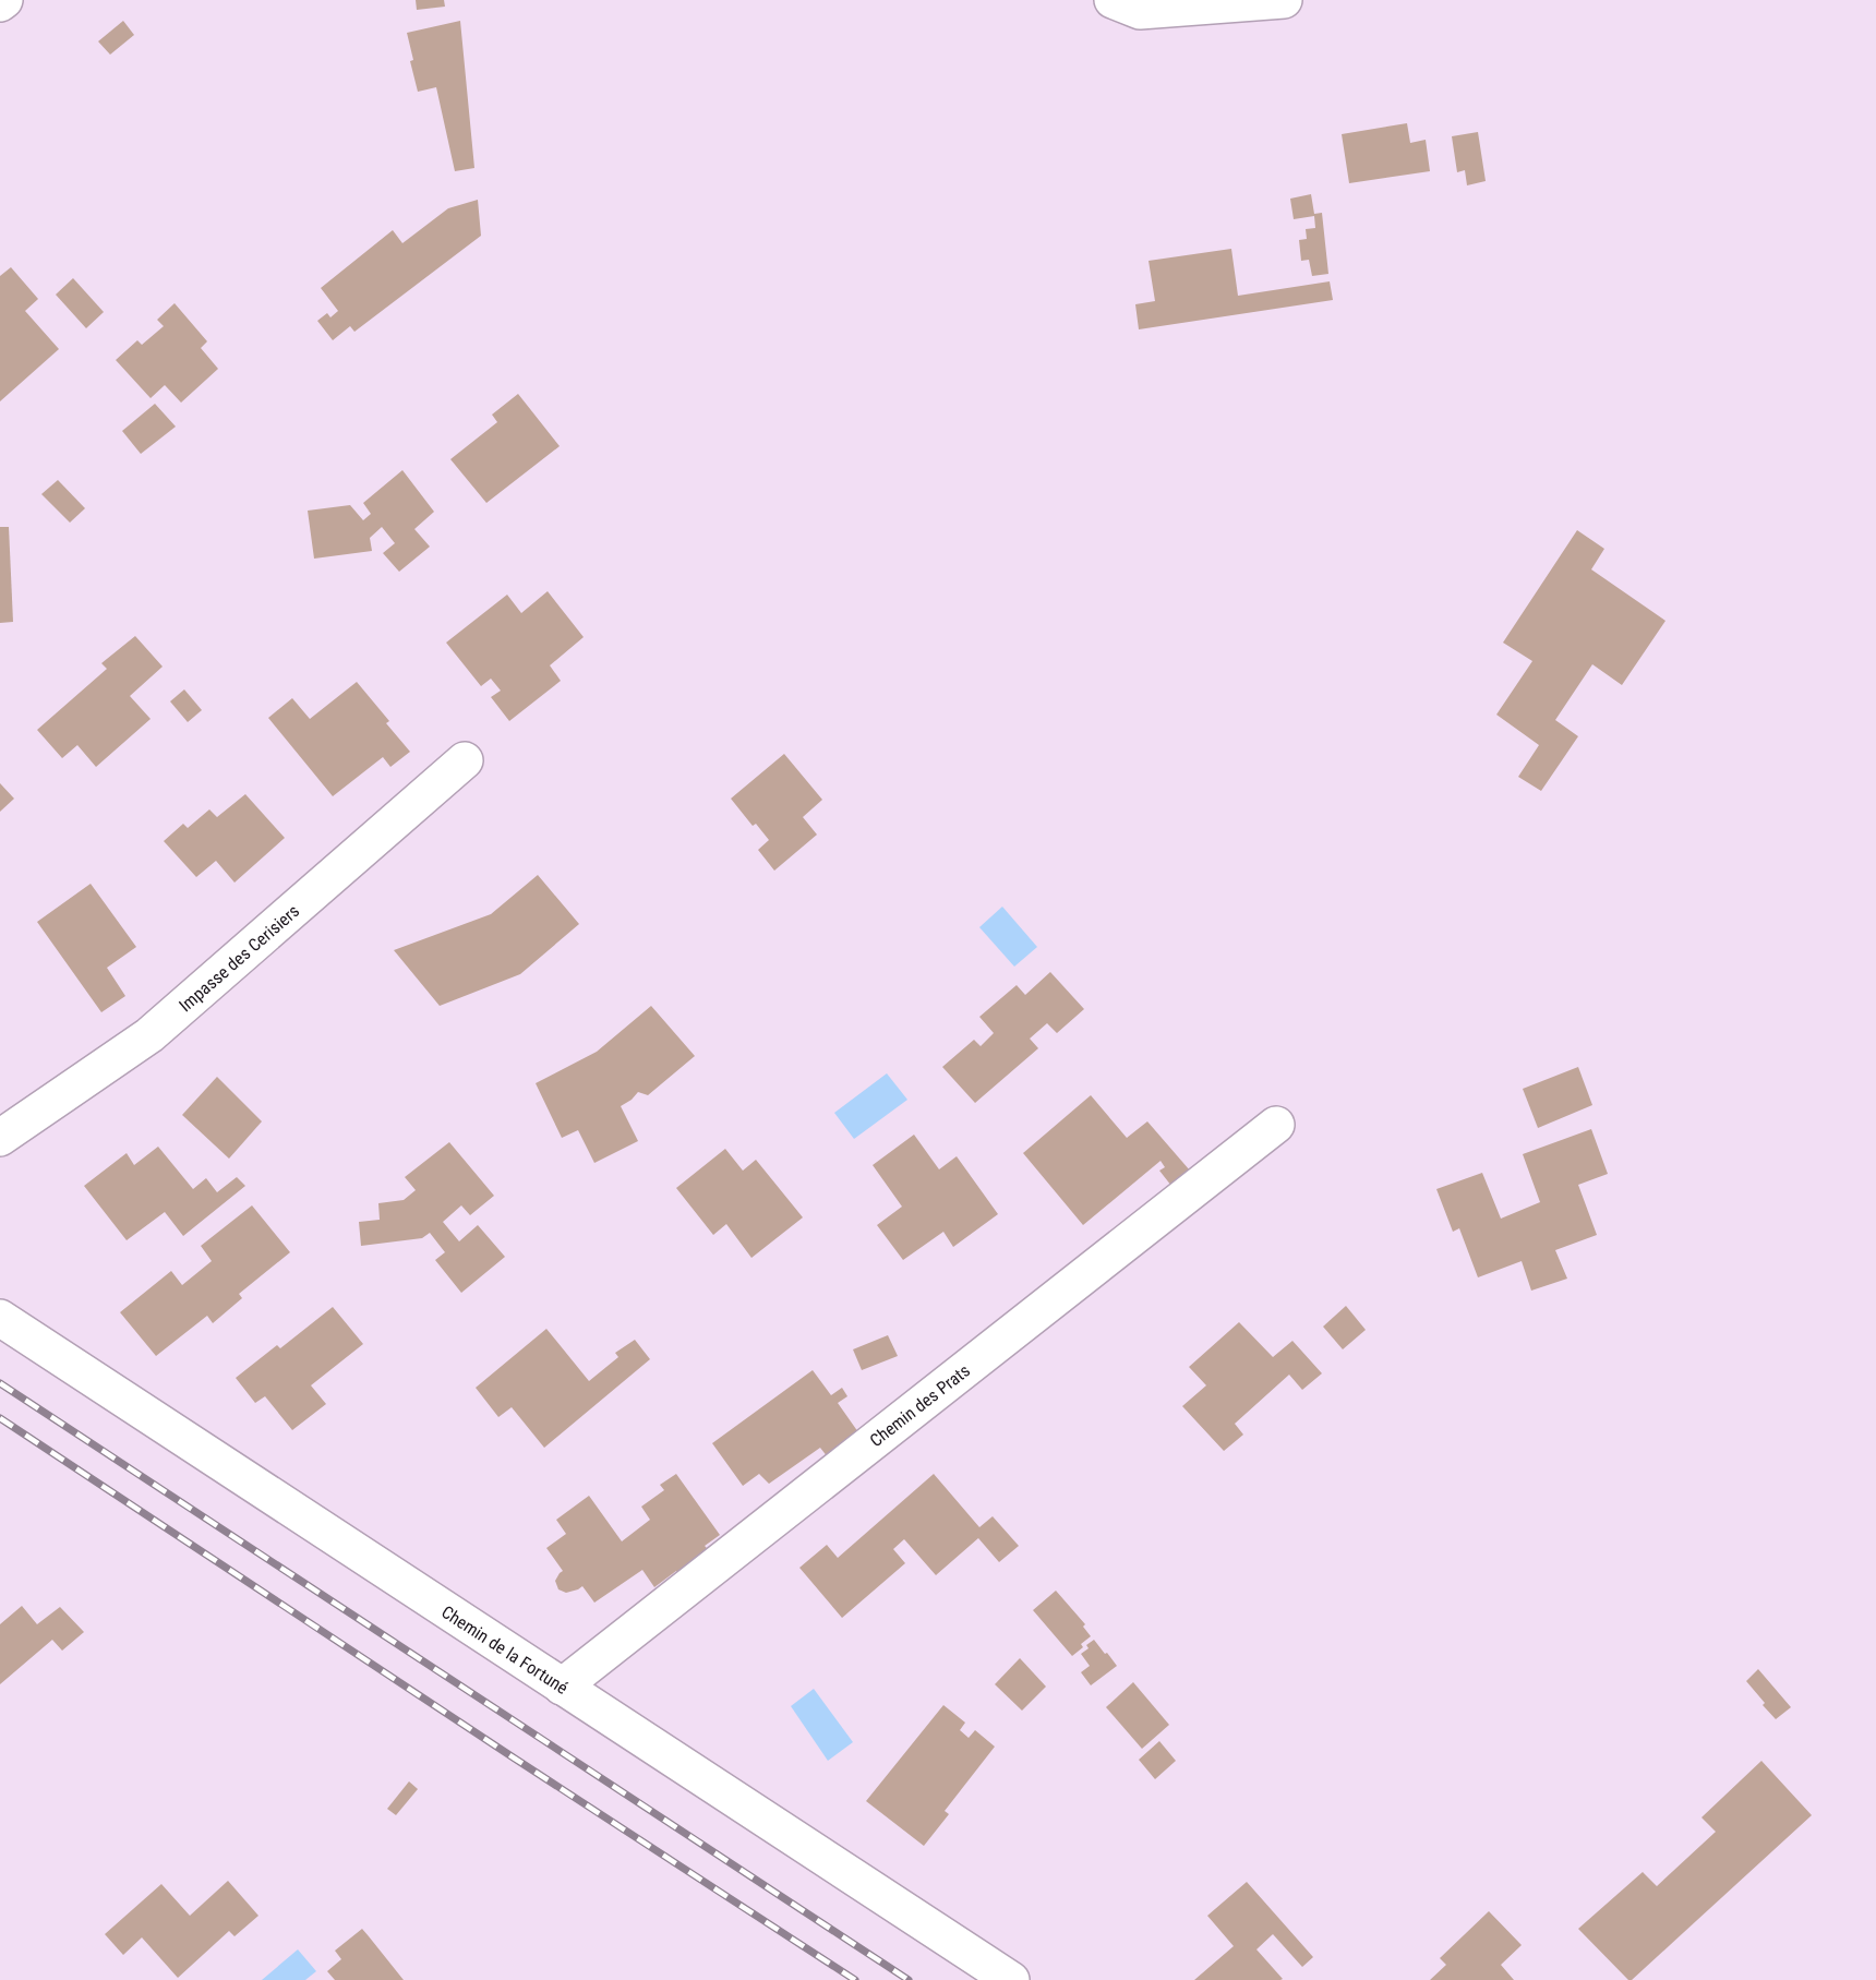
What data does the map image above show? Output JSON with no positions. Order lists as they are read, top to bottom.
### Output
{
  "streets": {
    "street": ["Impasse des Cerisiers", "Chemin des Prats", "Chemin de la Fortuné"]
  },
  "crossings": [
    ["Chemin des Prats", "Chemin de la Fortuné"]
  ]
}
